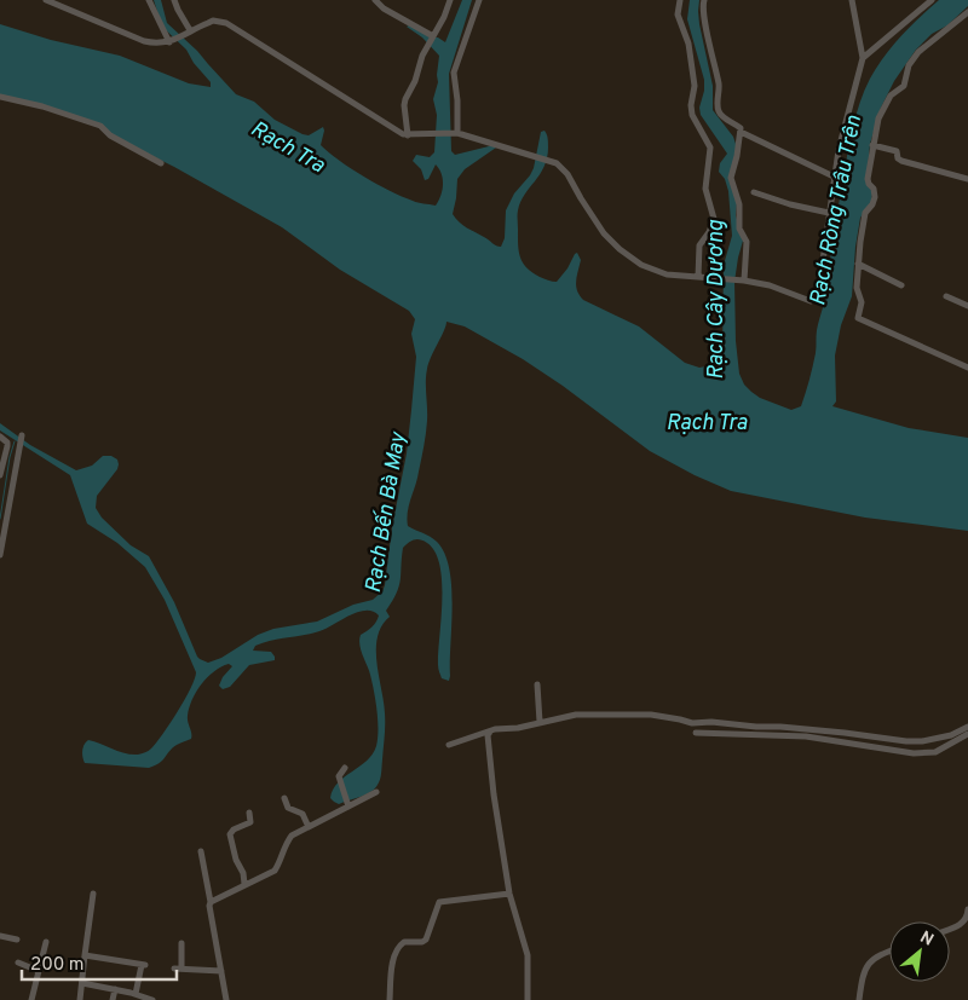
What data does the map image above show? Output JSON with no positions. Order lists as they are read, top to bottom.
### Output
{
  "water": [
    "Rạch Tra",
    "Rạch Ròng Trâu Trên",
    "Rạch Cây Dương",
    "Rạch Bến Bà May"
  ],
  "scale_bar": "200 m",
  "north": "top right"
}
